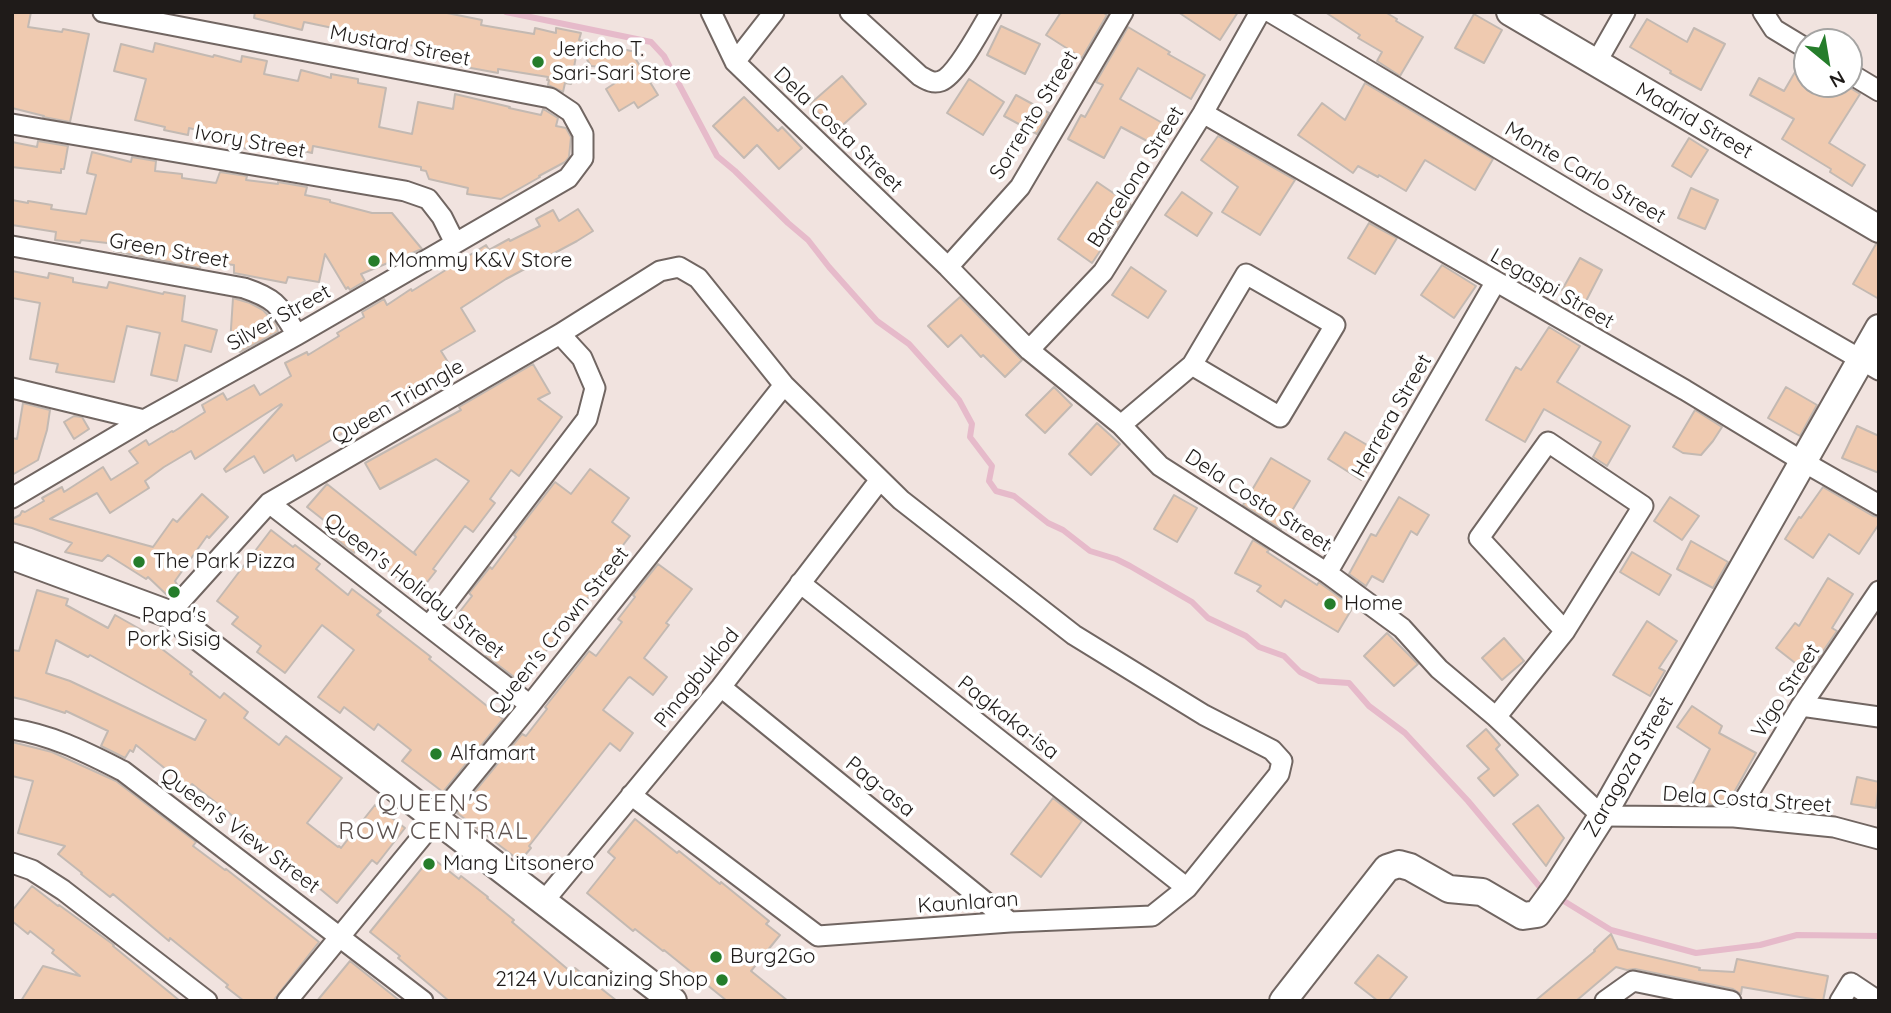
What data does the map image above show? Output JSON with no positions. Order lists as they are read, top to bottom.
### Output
{
  "streets": {
    "street": [
      "Mustard Street",
      "Sorrento Street",
      "Madrid Street",
      "Dela Costa Street",
      "Ivory Street",
      "Monte Carlo Street",
      "Barcelona Street",
      "Green Street",
      "Legaspi Street",
      "Silver Street",
      "Queen Triangle",
      "Herrera Street",
      "Queen's Holiday Street",
      "Queen's Crown Street",
      "Pinagbuklod",
      "Vigo Street",
      "Pagkaka-isa",
      "Zaragoza Street",
      "Pag-asa",
      "Queen's View Street",
      "Kaunlaran"
    ]
  },
  "crossings": [
    ["Mustard Street", "Silver Street"],
    ["Sorrento Street", "Dela Costa Street"],
    ["Dela Costa Street", "Barcelona Street"],
    ["Dela Costa Street", "Herrera Street"],
    ["Dela Costa Street", "Vigo Street"],
    ["Dela Costa Street", "Zaragoza Street"],
    ["Ivory Street", "Silver Street"],
    ["Monte Carlo Street", "Zaragoza Street"],
    ["Barcelona Street", "Legaspi Street"],
    ["Green Street", "Silver Street"],
    ["Legaspi Street", "Herrera Street"],
    ["Legaspi Street", "Zaragoza Street"],
    ["Queen Triangle", "Queen's Holiday Street"],
    ["Queen Triangle", "Queen's Crown Street"],
    ["Queen's Holiday Street", "Queen's Crown Street"],
    ["Queen's Crown Street", "Queen's View Street"],
    ["Pinagbuklod", "Pagkaka-isa"],
    ["Pinagbuklod", "Pag-asa"],
    ["Pinagbuklod", "Kaunlaran"],
    ["Pagkaka-isa", "Kaunlaran"],
    ["Pag-asa", "Kaunlaran"]
  ],
  "districts": ["QUEEN'S ROW CENTRAL"],
  "places": [
    "Jericho T. Sari-Sari Store",
    "Mommy K&V Store",
    "The Park Pizza",
    "Papa's Pork Sisig",
    "Home",
    "Alfamart",
    "Mang Litsonero",
    "Burg2Go",
    "2124 Vulcanizing Shop"
  ],
  "north": "bottom right"
}
